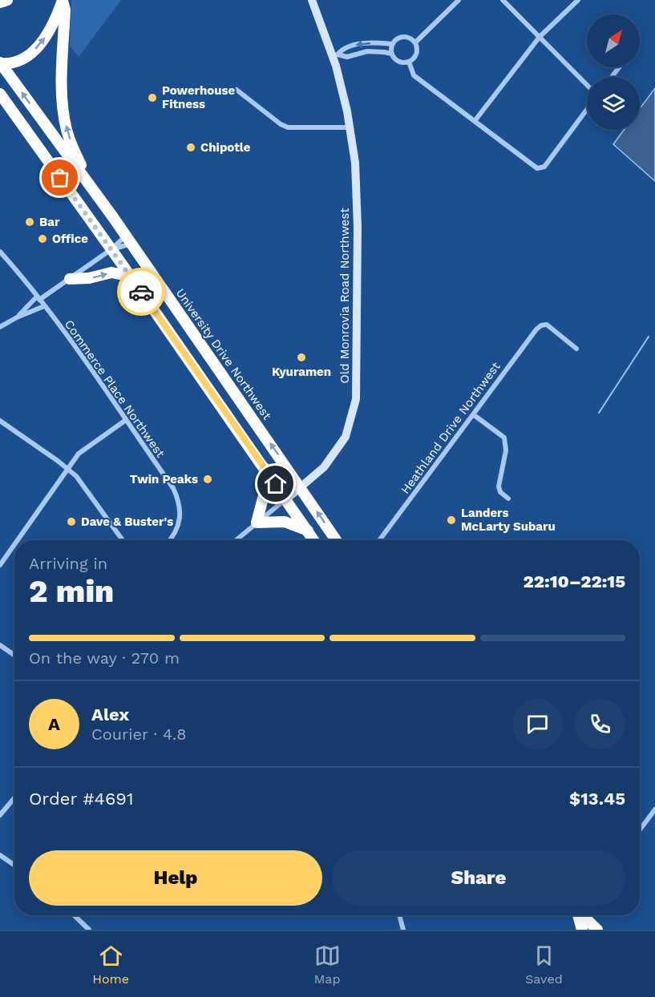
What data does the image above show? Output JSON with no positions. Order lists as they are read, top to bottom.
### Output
{
  "streets": {
    "highway": ["University Drive Northwest"],
    "street": ["Old Monrovia Road Northwest", "Commerce Place Northwest", "Heathland Drive Northwest"]
  },
  "crossings": [
    ["Old Monrovia Road Northwest", "University Drive Northwest"]
  ],
  "places": [
    "Powerhouse Fitness",
    "Chipotle",
    "Bar",
    "Office",
    "Kyuramen",
    "Twin Peaks",
    "Landers McLarty Subaru",
    "Dave & Buster's"
  ],
  "north": "top right",
  "page": {
    "heading": ["2 min", "Arriving in", "22:10–22:15"],
    "panel": [
      "Alex",
      "Courier · 4.8",
      "Order #4691",
      "$13.45"
    ],
    "bar": "On the way · 270 m",
    "round": "A",
    "buttons": ["Help", "Share"],
    "tabs": ["Home", "Map", "Saved"]
  }
}
